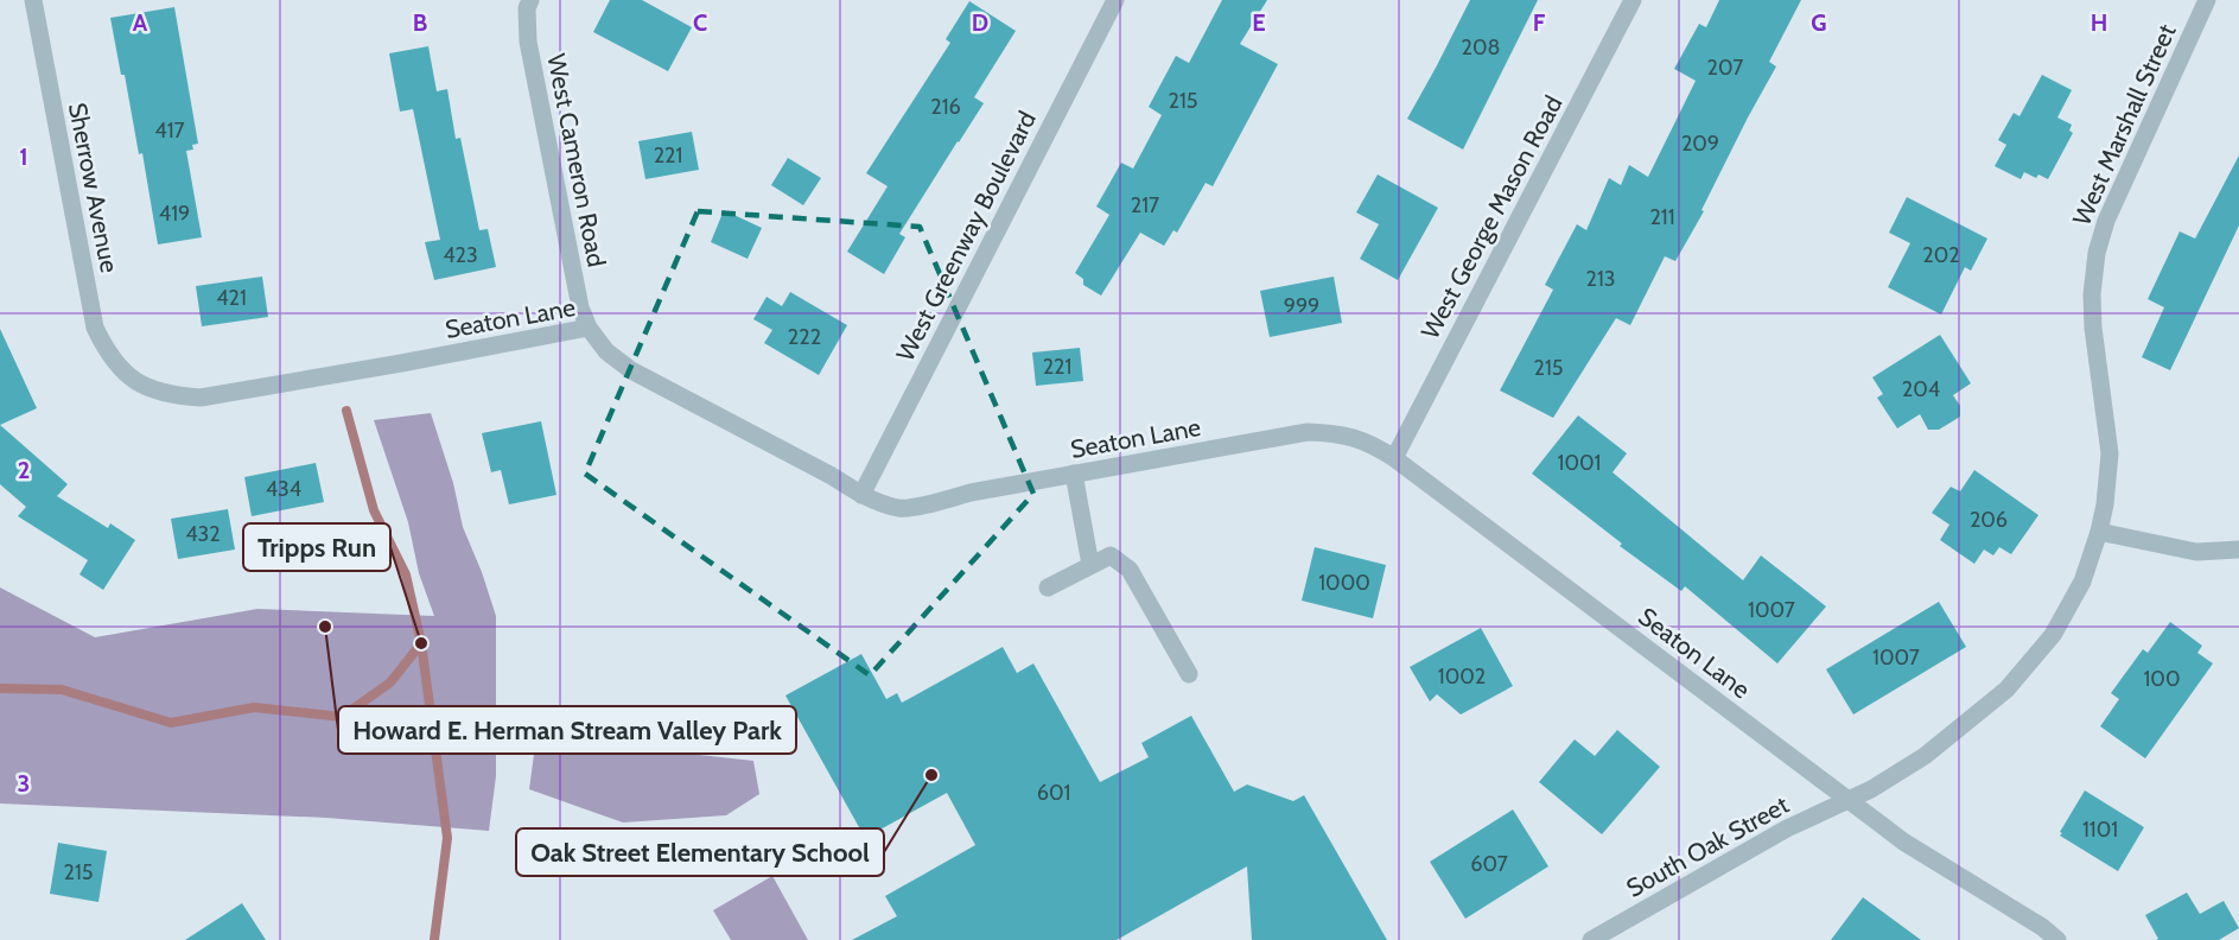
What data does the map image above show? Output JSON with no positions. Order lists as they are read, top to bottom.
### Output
{
  "streets": {
    "street": [
      "West Marshall Street",
      "West Cameron Road",
      "Sherrow Avenue",
      "West George Mason Road",
      "West Greenway Boulevard",
      "Seaton Lane",
      "South Oak Street"
    ]
  },
  "crossings": [
    ["West Marshall Street", "Seaton Lane"],
    ["West Marshall Street", "South Oak Street"],
    ["West Cameron Road", "Seaton Lane"],
    ["Sherrow Avenue", "Seaton Lane"],
    ["West George Mason Road", "Seaton Lane"],
    ["West Greenway Boulevard", "Seaton Lane"],
    ["Seaton Lane", "South Oak Street"]
  ],
  "places": ["Howard E. Herman Stream Valley Park", "Tripps Run", "Oak Street Elementary School"],
  "house_numbers": [
    "208",
    "207",
    "215",
    "216",
    "417",
    "209",
    "221",
    "217",
    "419",
    "211",
    "423",
    "202",
    "213",
    "421",
    "999",
    "222",
    "221",
    "215",
    "204",
    "1001",
    "434",
    "206",
    "432",
    "1000",
    "1007",
    "1007",
    "1002",
    "100",
    "601",
    "1101",
    "607",
    "215"
  ],
  "grid": {
    "columns": [
      "A",
      "B",
      "C",
      "D",
      "E",
      "F",
      "G",
      "H"
    ],
    "rows": ["1", "2", "3"]
  }
}
